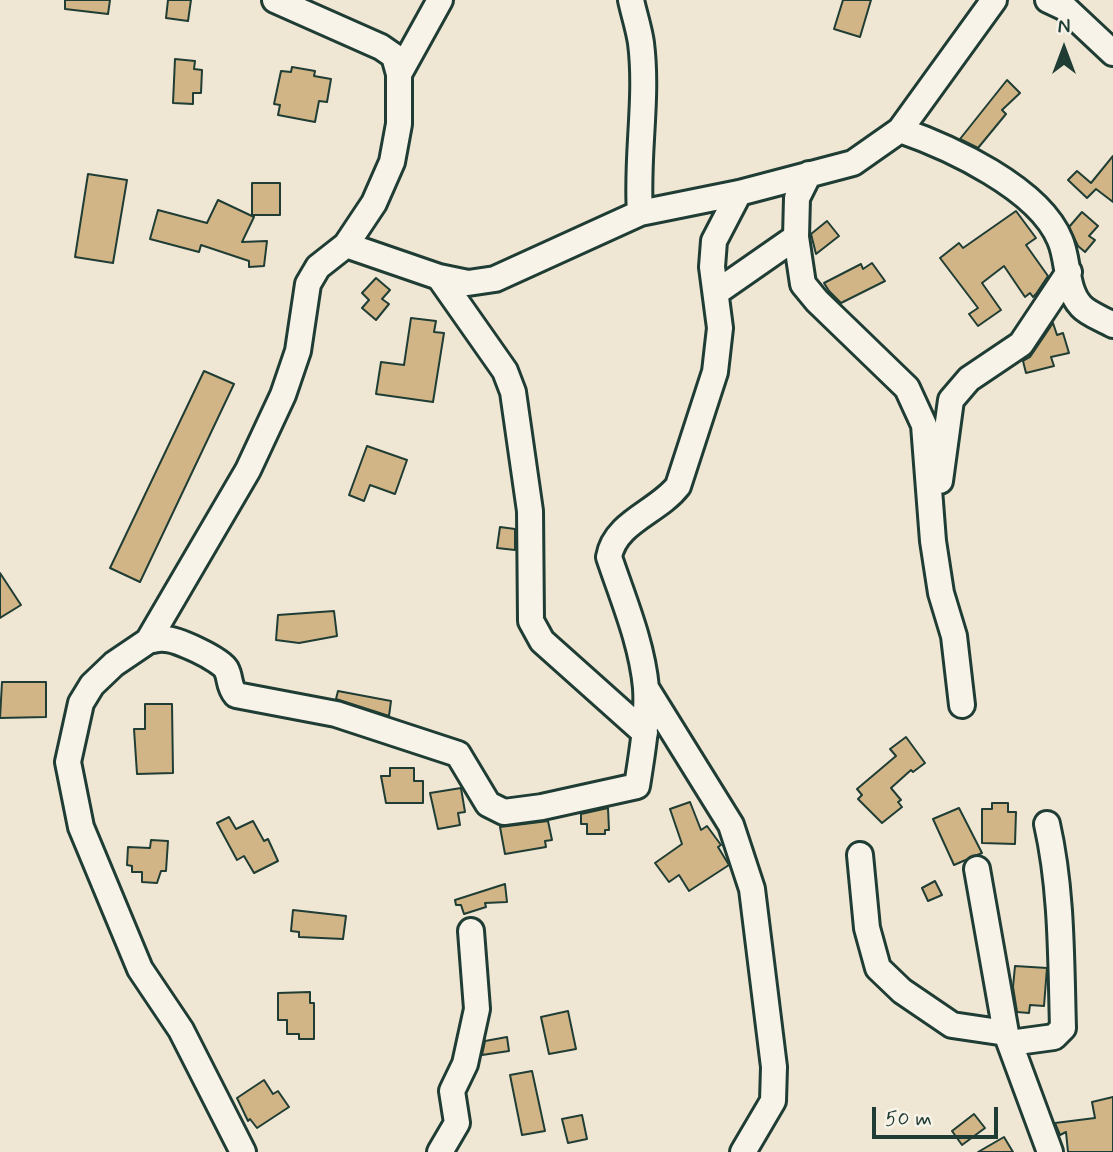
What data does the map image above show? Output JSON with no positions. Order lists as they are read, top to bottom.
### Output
{
  "scale_bar": "50 m",
  "north": "top"
}
